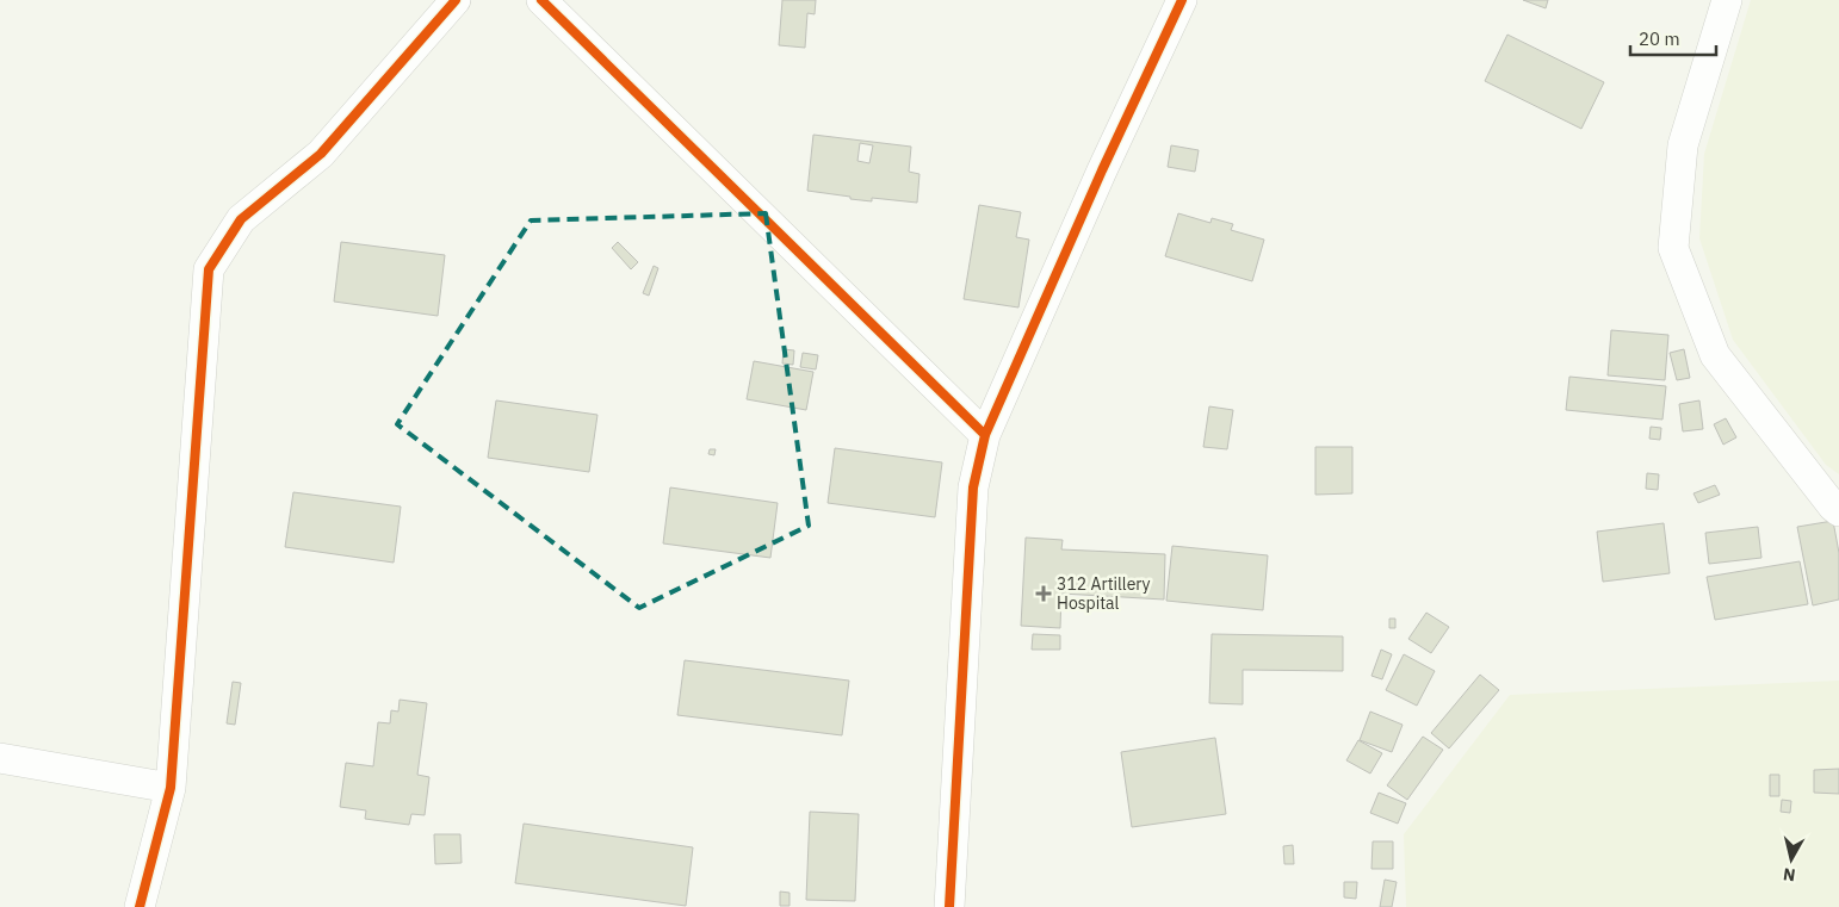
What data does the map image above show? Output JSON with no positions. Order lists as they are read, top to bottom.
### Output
{
  "places": {
    "health": ["312 Artillery Hospital"]
  },
  "scale_bar": "20 m",
  "north": "bottom"
}
